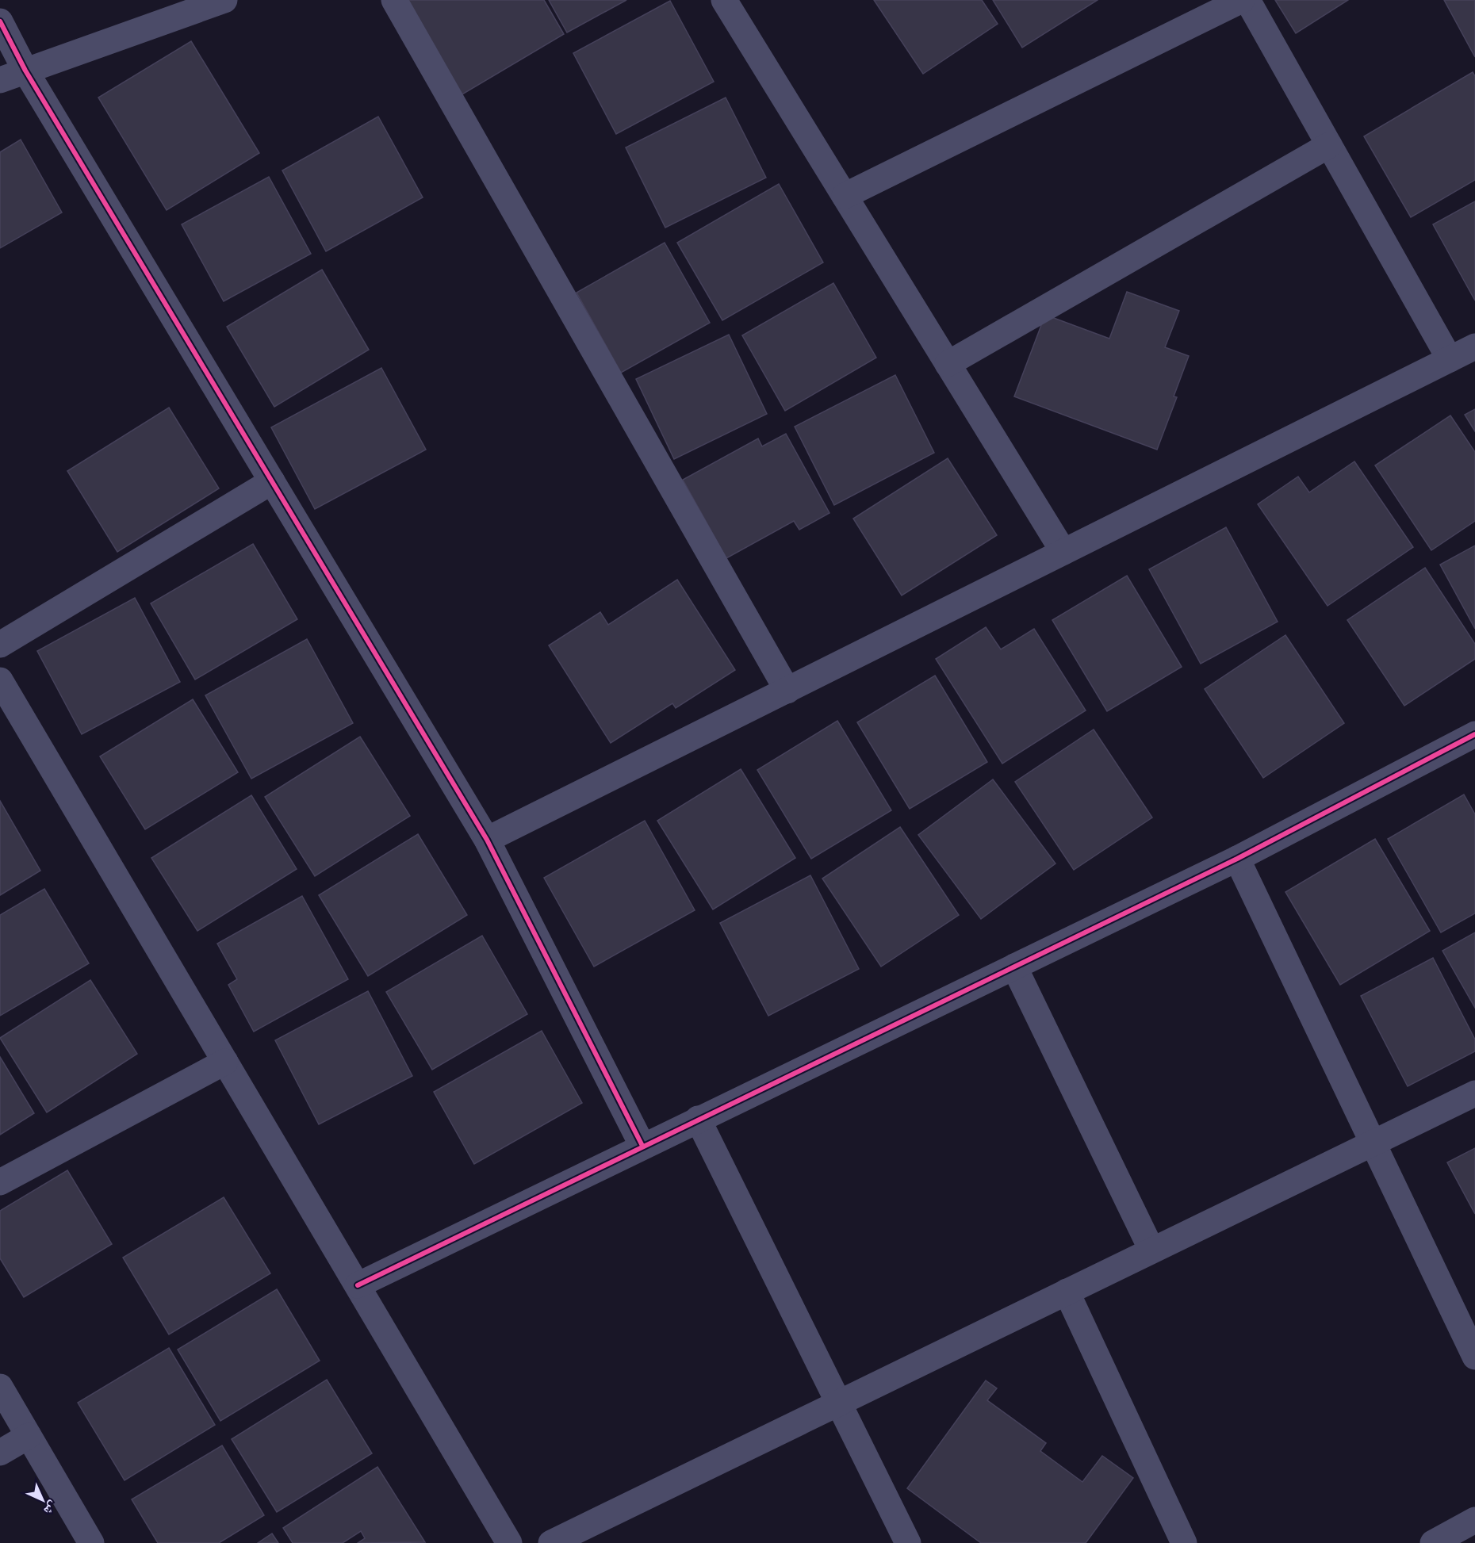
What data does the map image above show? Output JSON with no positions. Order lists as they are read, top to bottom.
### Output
{
  "north": "bottom right"
}
